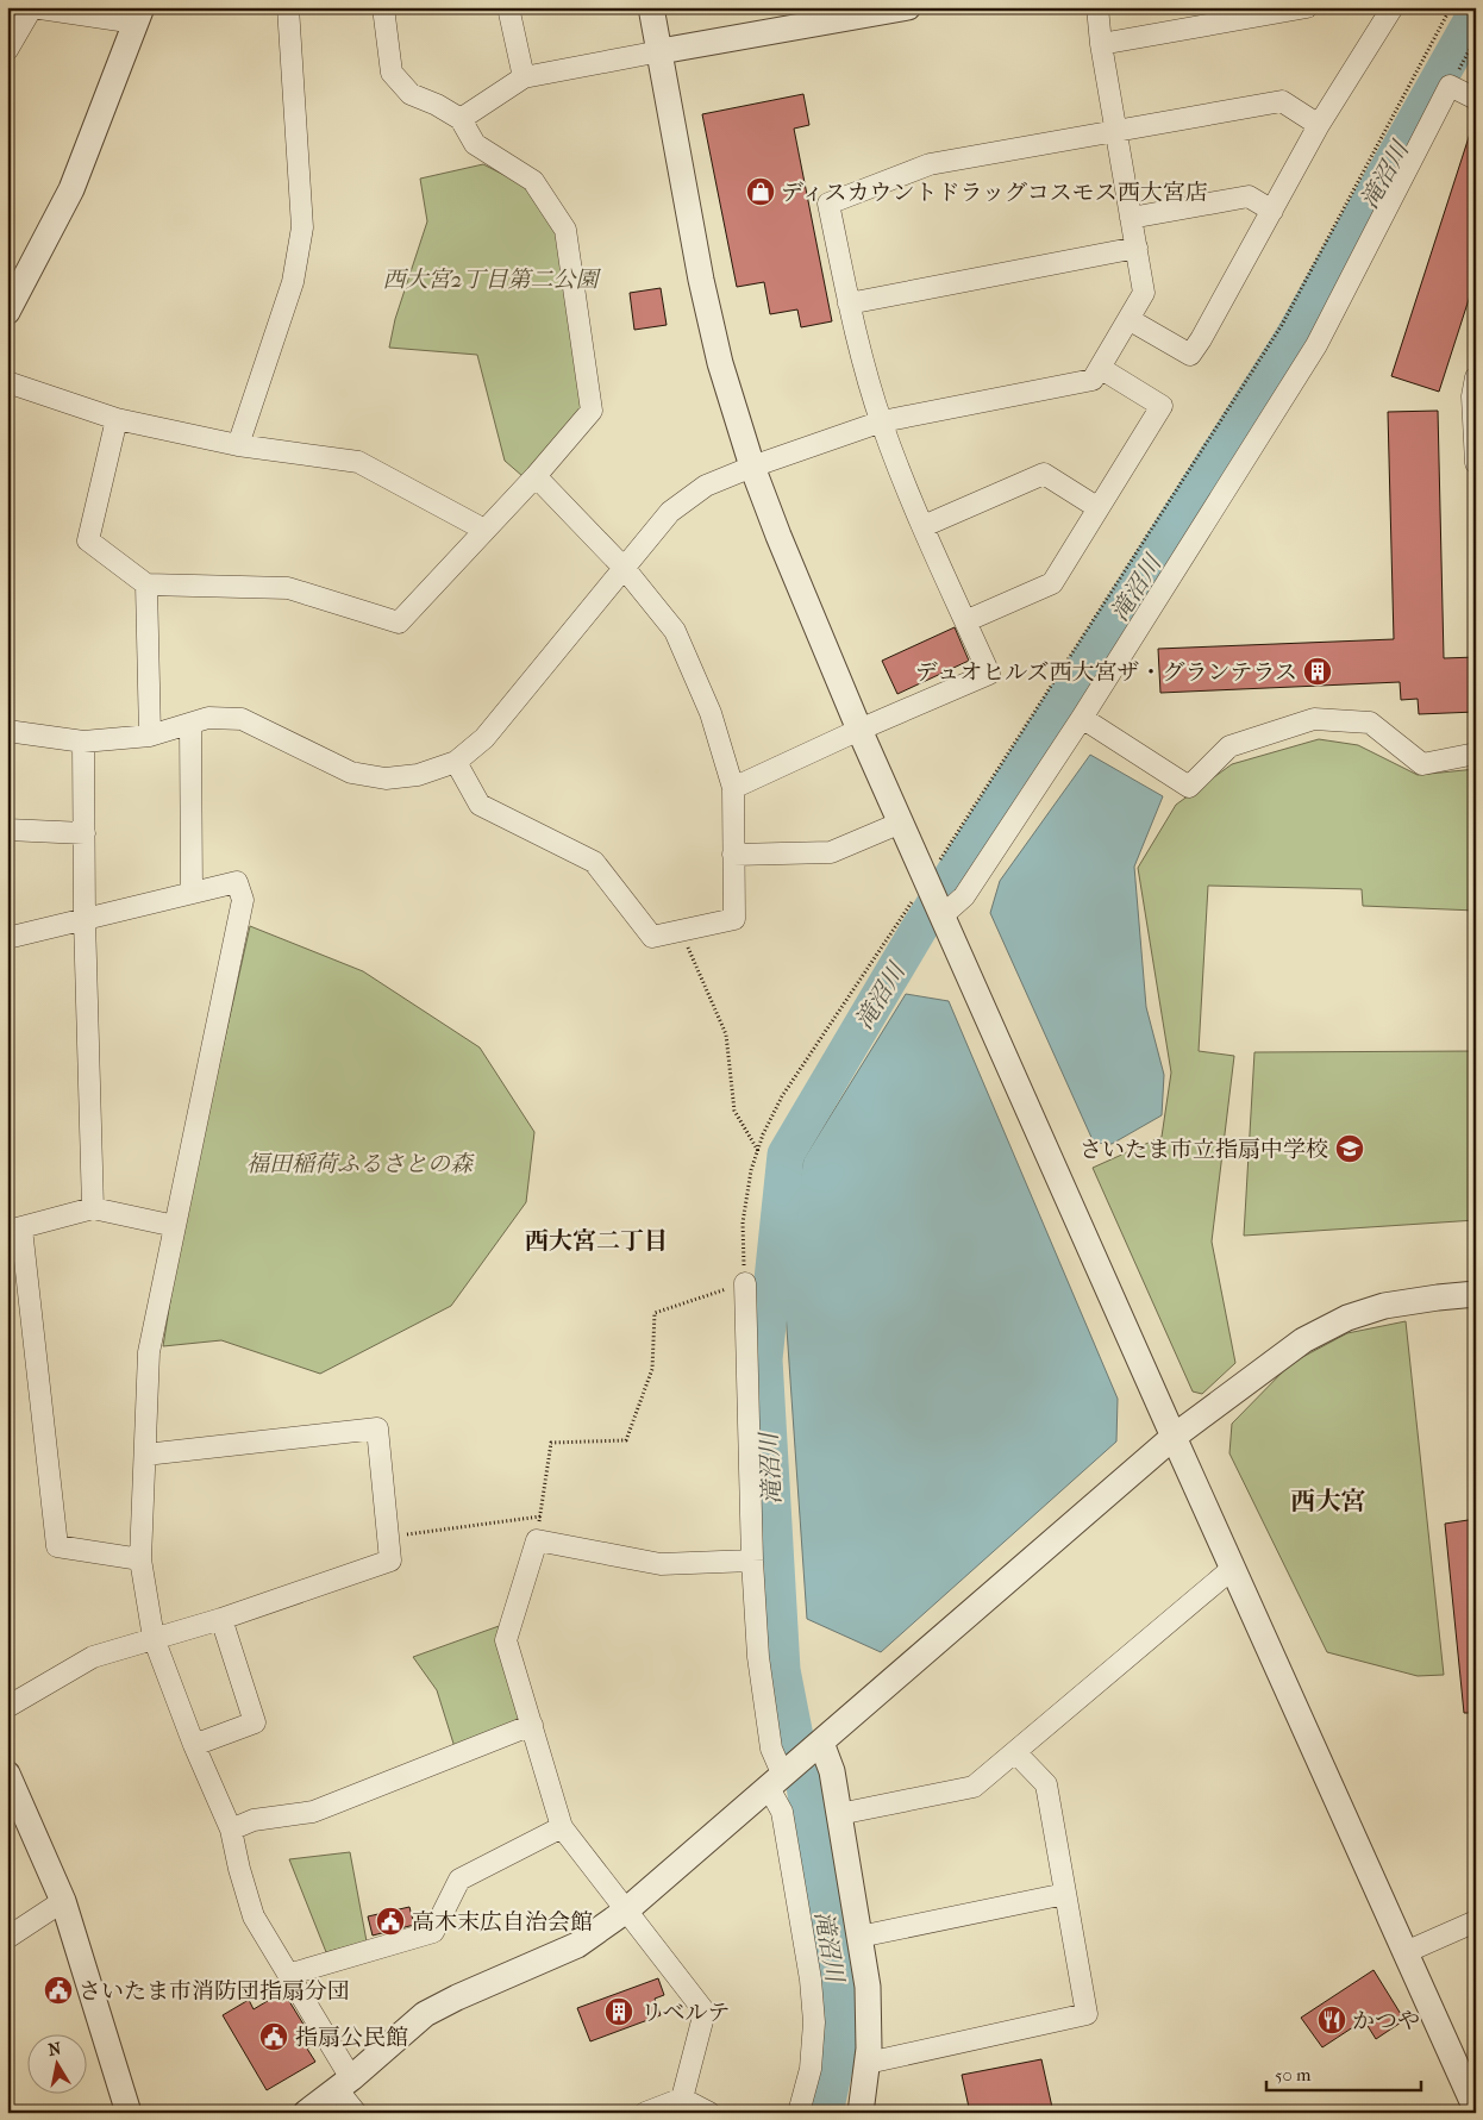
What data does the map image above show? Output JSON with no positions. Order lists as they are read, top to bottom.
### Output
{
  "districts": ["西大宮二丁目", "西大宮"],
  "water": ["滝沼川"],
  "parks": ["西大宮2丁目第二公園", "福田稲荷ふるさとの森"],
  "places": {
    "shop": ["ディスカウントドラッグコスモス西大宮店"],
    "building": ["デュオヒルズ西大宮ザ・グランテラス", "リベルテ"],
    "school or university": ["さいたま市立指扇中学校"],
    "public building": ["高木末広自治会館", "さいたま市消防団指扇分団", "指扇公民館"],
    "restaurant": ["かつや"]
  },
  "scale_bar": "50 m",
  "north": "top"
}
